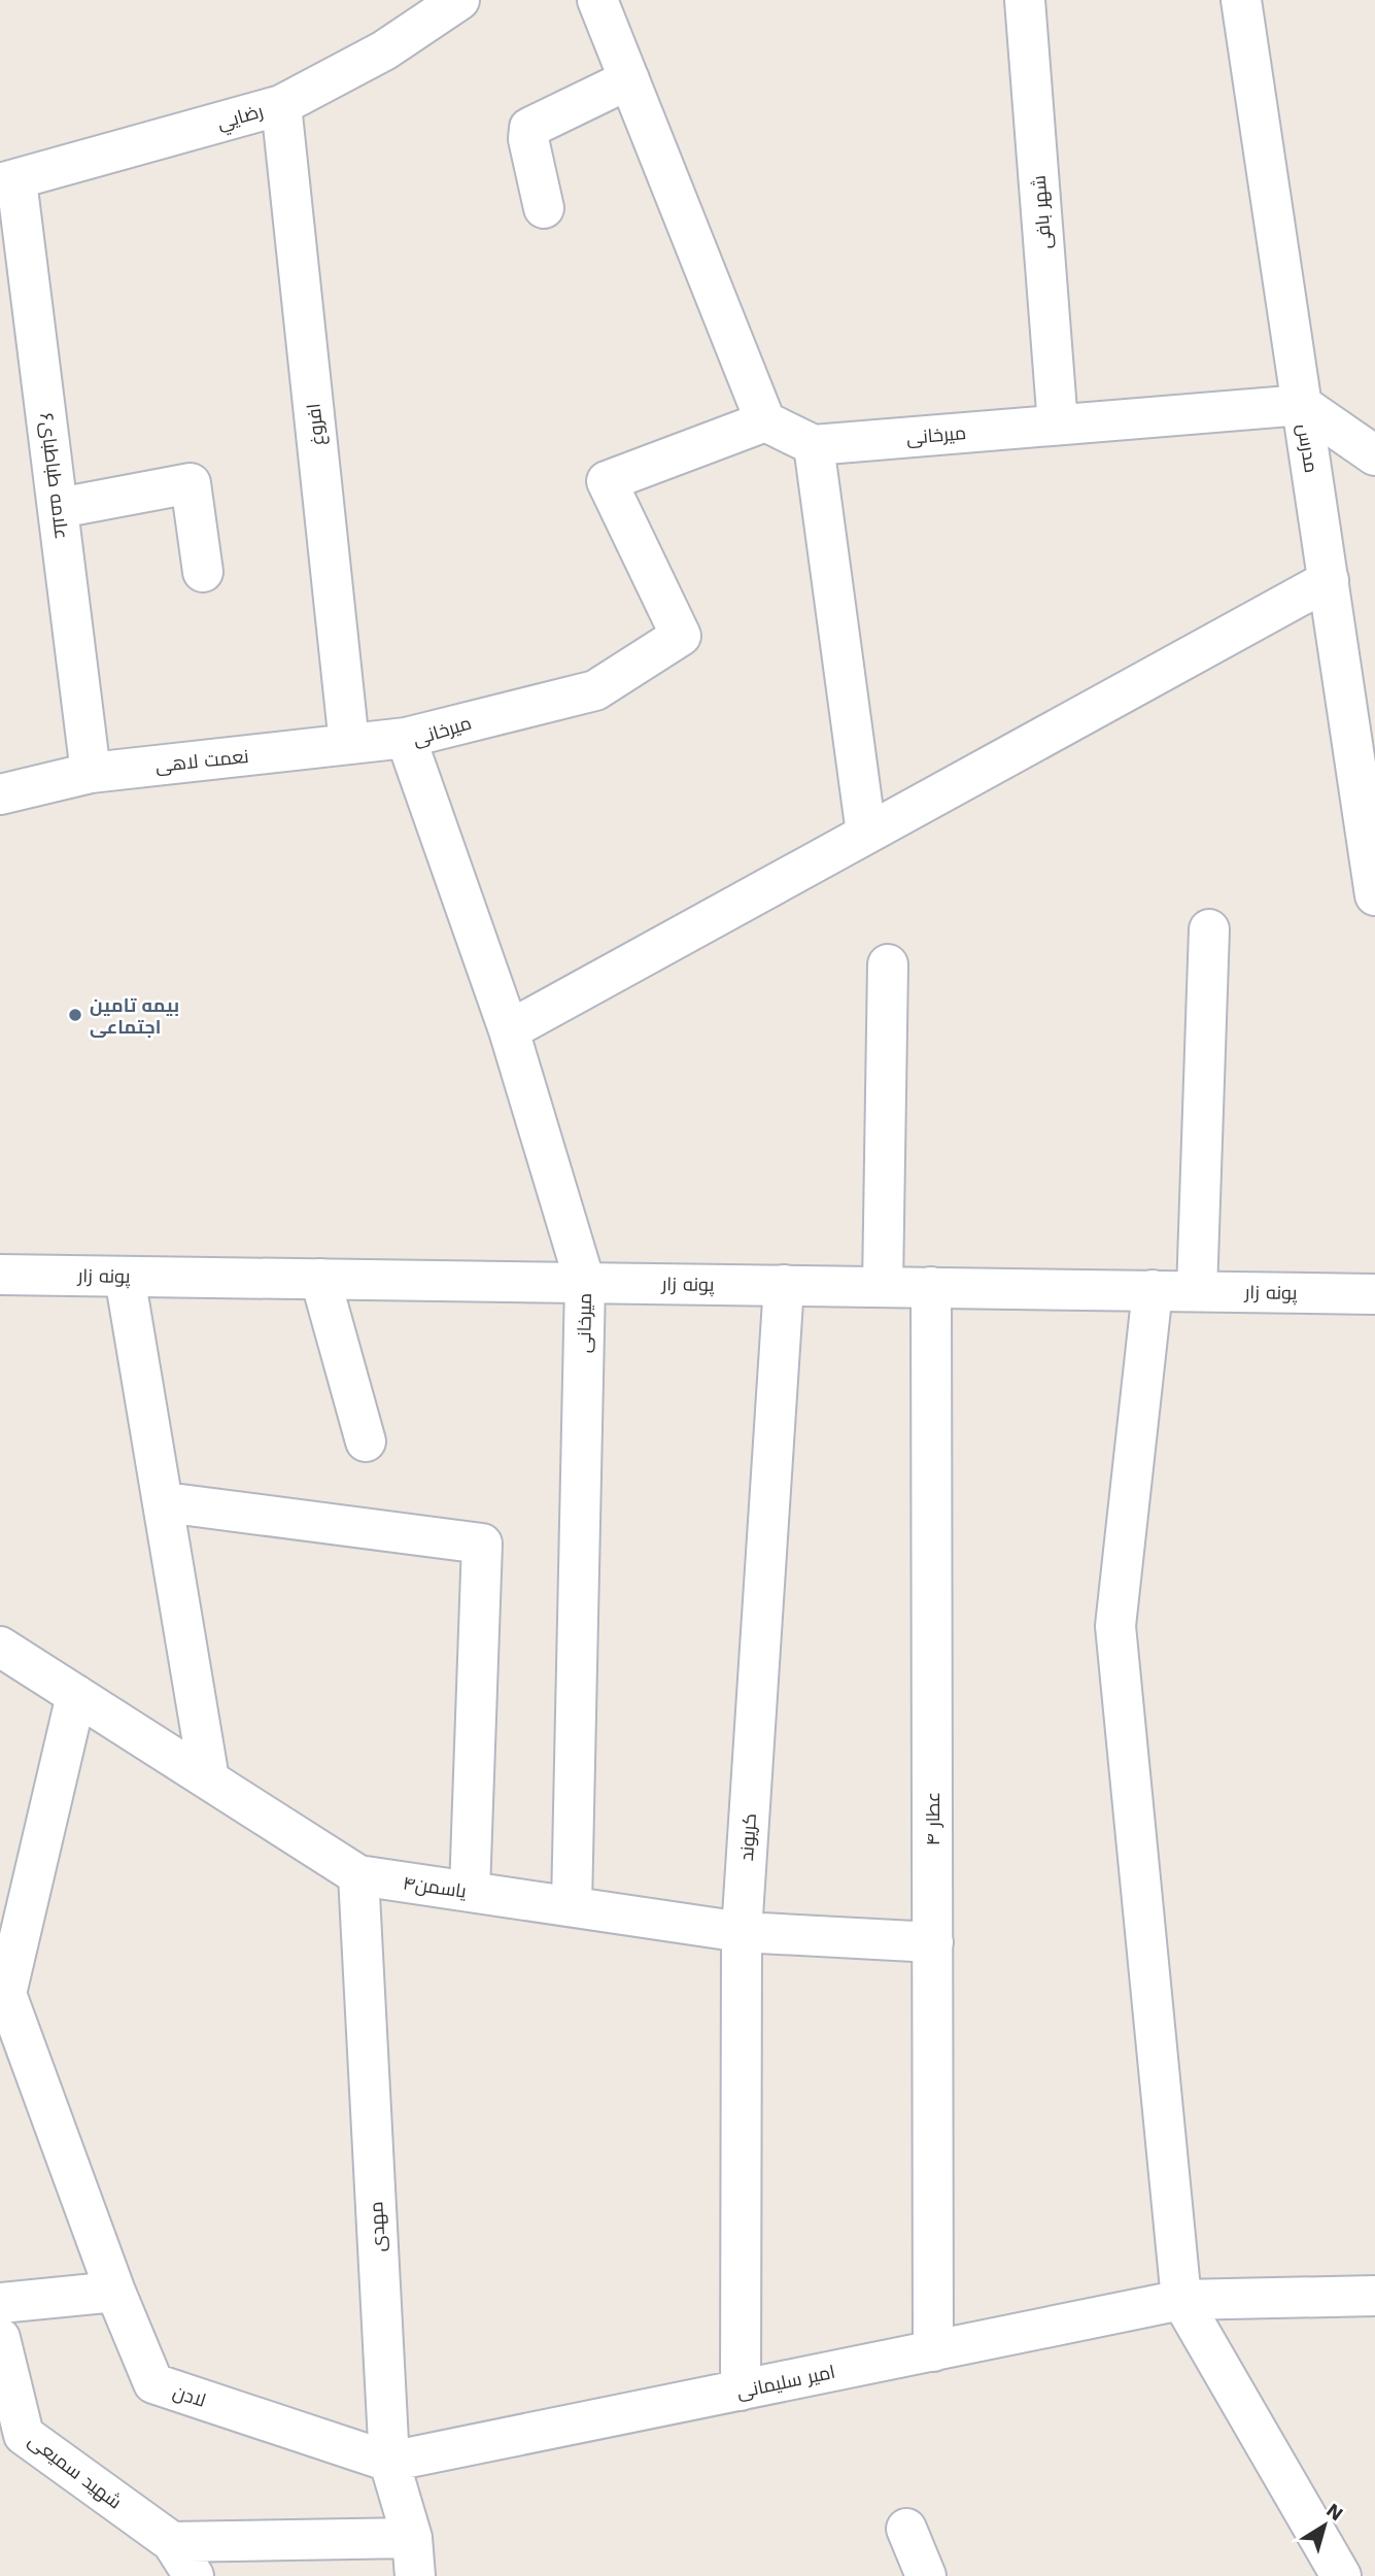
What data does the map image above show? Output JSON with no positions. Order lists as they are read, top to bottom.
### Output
{
  "streets": {
    "street": [
      "رضایي",
      "شهر بافی",
      "افروغ",
      "میرخانی",
      "مدرس",
      "علامه طباطبای۶",
      "نعمت لاهی",
      "پونه زار",
      "عطار ۴",
      "کریوند",
      "یاسمن۴",
      "مهدی",
      "امیر سلیمانی",
      "لادن",
      "شهید سمیعی"
    ]
  },
  "crossings": [
    ["رضایي", "افروغ"],
    ["رضایي", "علامه طباطبای۶"],
    ["شهر بافی", "میرخانی"],
    ["افروغ", "نعمت لاهی"],
    ["میرخانی", "مدرس"],
    ["میرخانی", "نعمت لاهی"],
    ["میرخانی", "پونه زار"],
    ["میرخانی", "یاسمن۴"],
    ["علامه طباطبای۶", "نعمت لاهی"],
    ["پونه زار", "عطار ۴"],
    ["پونه زار", "کریوند"],
    ["عطار ۴", "یاسمن۴"],
    ["عطار ۴", "امیر سلیمانی"],
    ["کریوند", "یاسمن۴"],
    ["کریوند", "امیر سلیمانی"],
    ["یاسمن۴", "مهدی"],
    ["مهدی", "امیر سلیمانی"],
    ["مهدی", "لادن"],
    ["امیر سلیمانی", "لادن"]
  ],
  "places": ["بیمه تامین اجتماعی"],
  "north": "top right"
}
